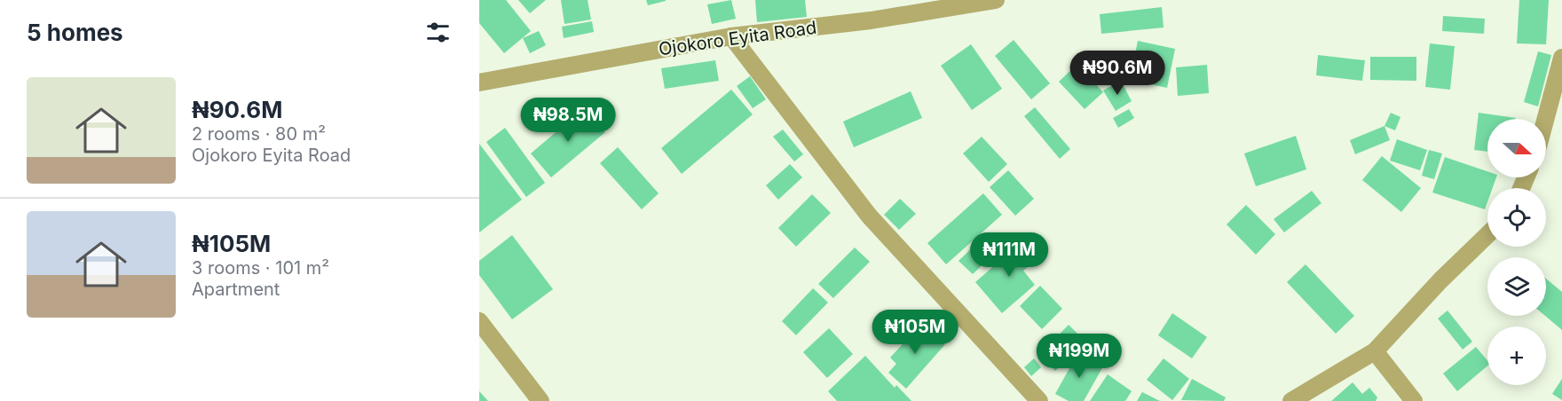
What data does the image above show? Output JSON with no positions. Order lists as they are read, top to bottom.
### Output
{
  "streets": {
    "street": ["Ojokoro Eyita Road"]
  },
  "north": "right",
  "page": {
    "heading": "5 homes",
    "price": [
      "₦90.6M",
      "₦98.5M",
      "₦111M",
      "₦105M",
      "₦199M"
    ],
    "list": [
      {
        "name": "₦90.6M",
        "note": "2 rooms · 80 m² · Ojokoro Eyita Road"
      },
      {
        "name": "₦105M",
        "note": "3 rooms · 101 m² · Apartment"
      }
    ],
    "map_buttons": "+"
  }
}
